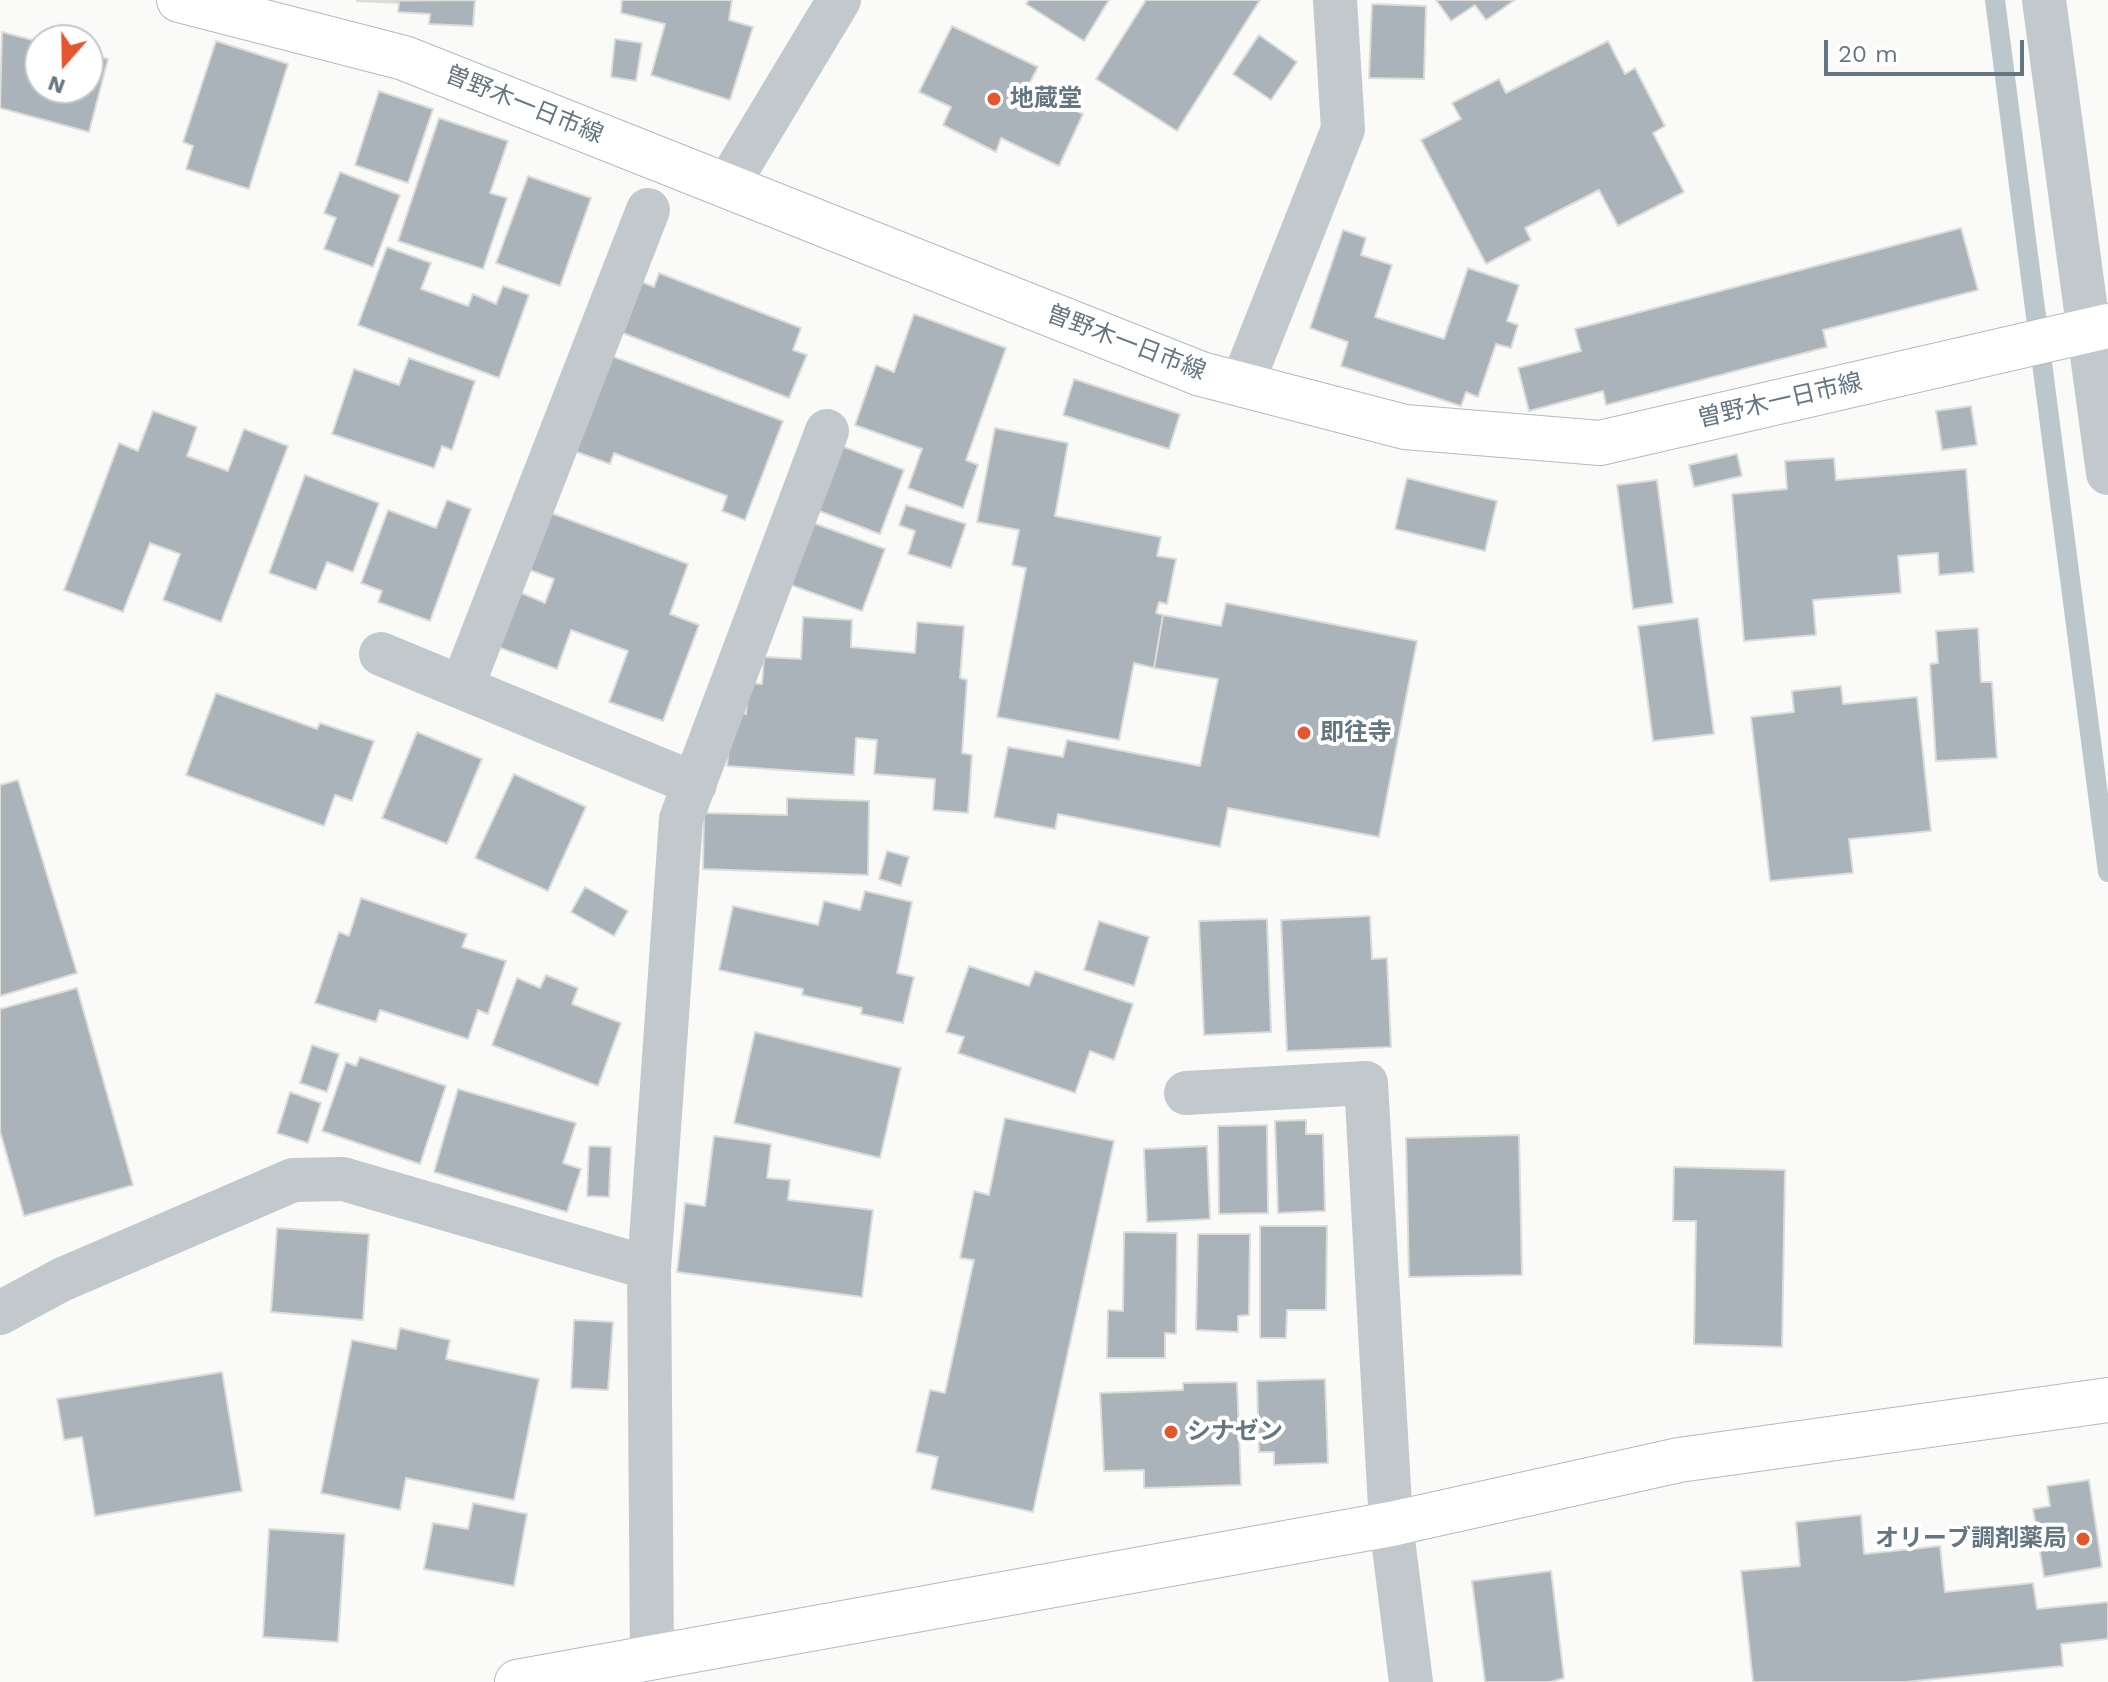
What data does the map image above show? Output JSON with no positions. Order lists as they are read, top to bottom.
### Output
{
  "streets": {
    "main road": ["曽野木一日市線"]
  },
  "places": [
    "地蔵堂",
    "即往寺",
    "シナゼン",
    "オリーブ調剤薬局"
  ],
  "scale_bar": "20 m",
  "north": "bottom"
}
